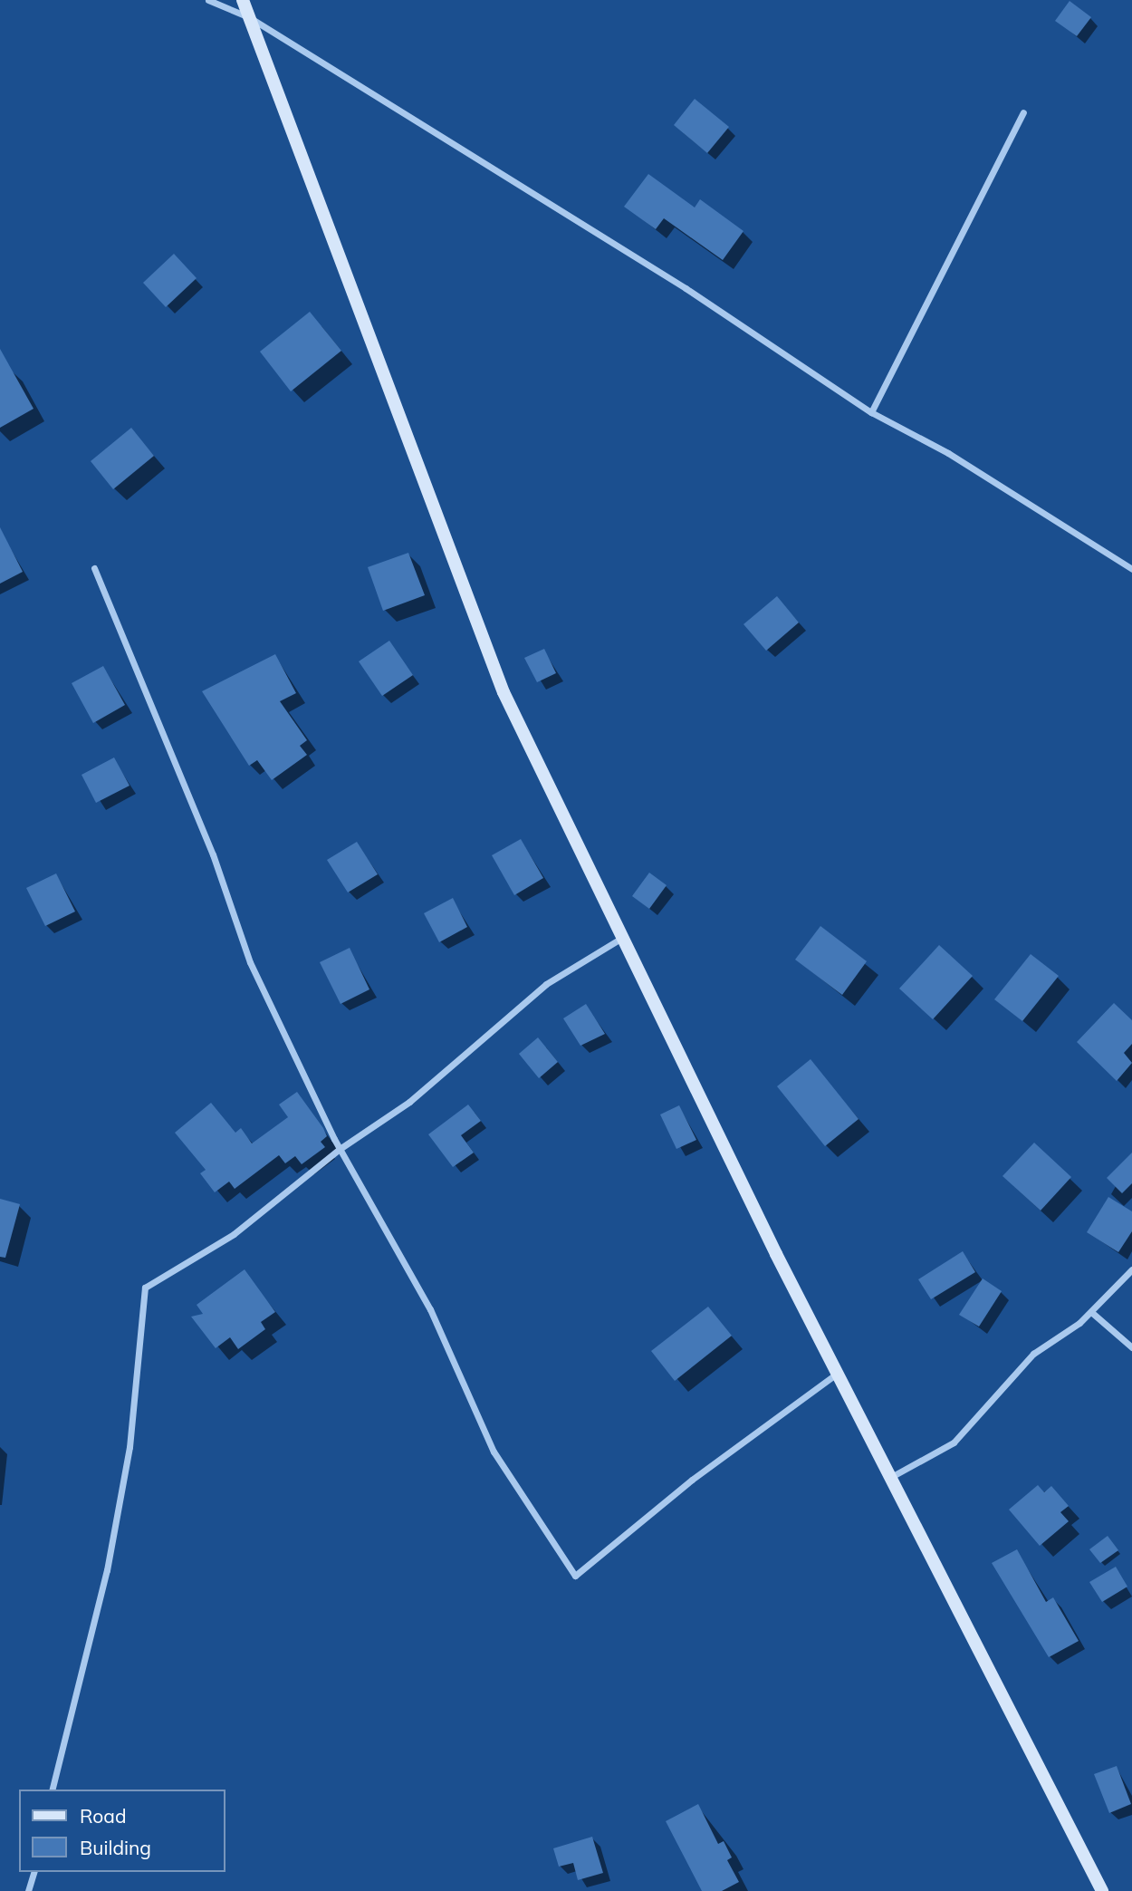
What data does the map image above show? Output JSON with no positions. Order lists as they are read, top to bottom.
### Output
{
  "legend": ["Road", "Building"]
}
